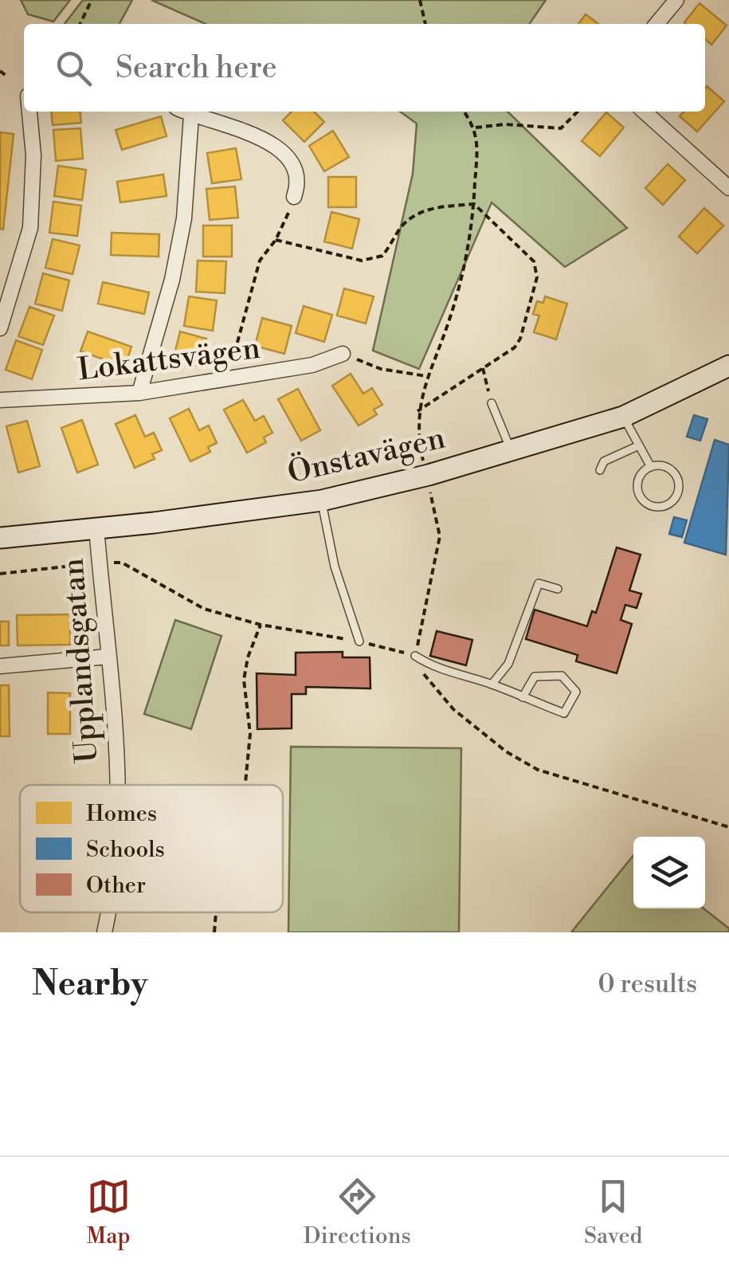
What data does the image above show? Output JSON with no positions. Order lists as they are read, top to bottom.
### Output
{
  "streets": {
    "street": ["Lokattsvägen", "Önstavägen", "Upplandsgatan"]
  },
  "crossings": [
    ["Önstavägen", "Upplandsgatan"]
  ],
  "legend": ["Homes", "Schools", "Other"],
  "page": {
    "search": "Search here",
    "heading": ["Nearby", "0 results"],
    "nav": ["Map", "Directions", "Saved"]
  }
}
